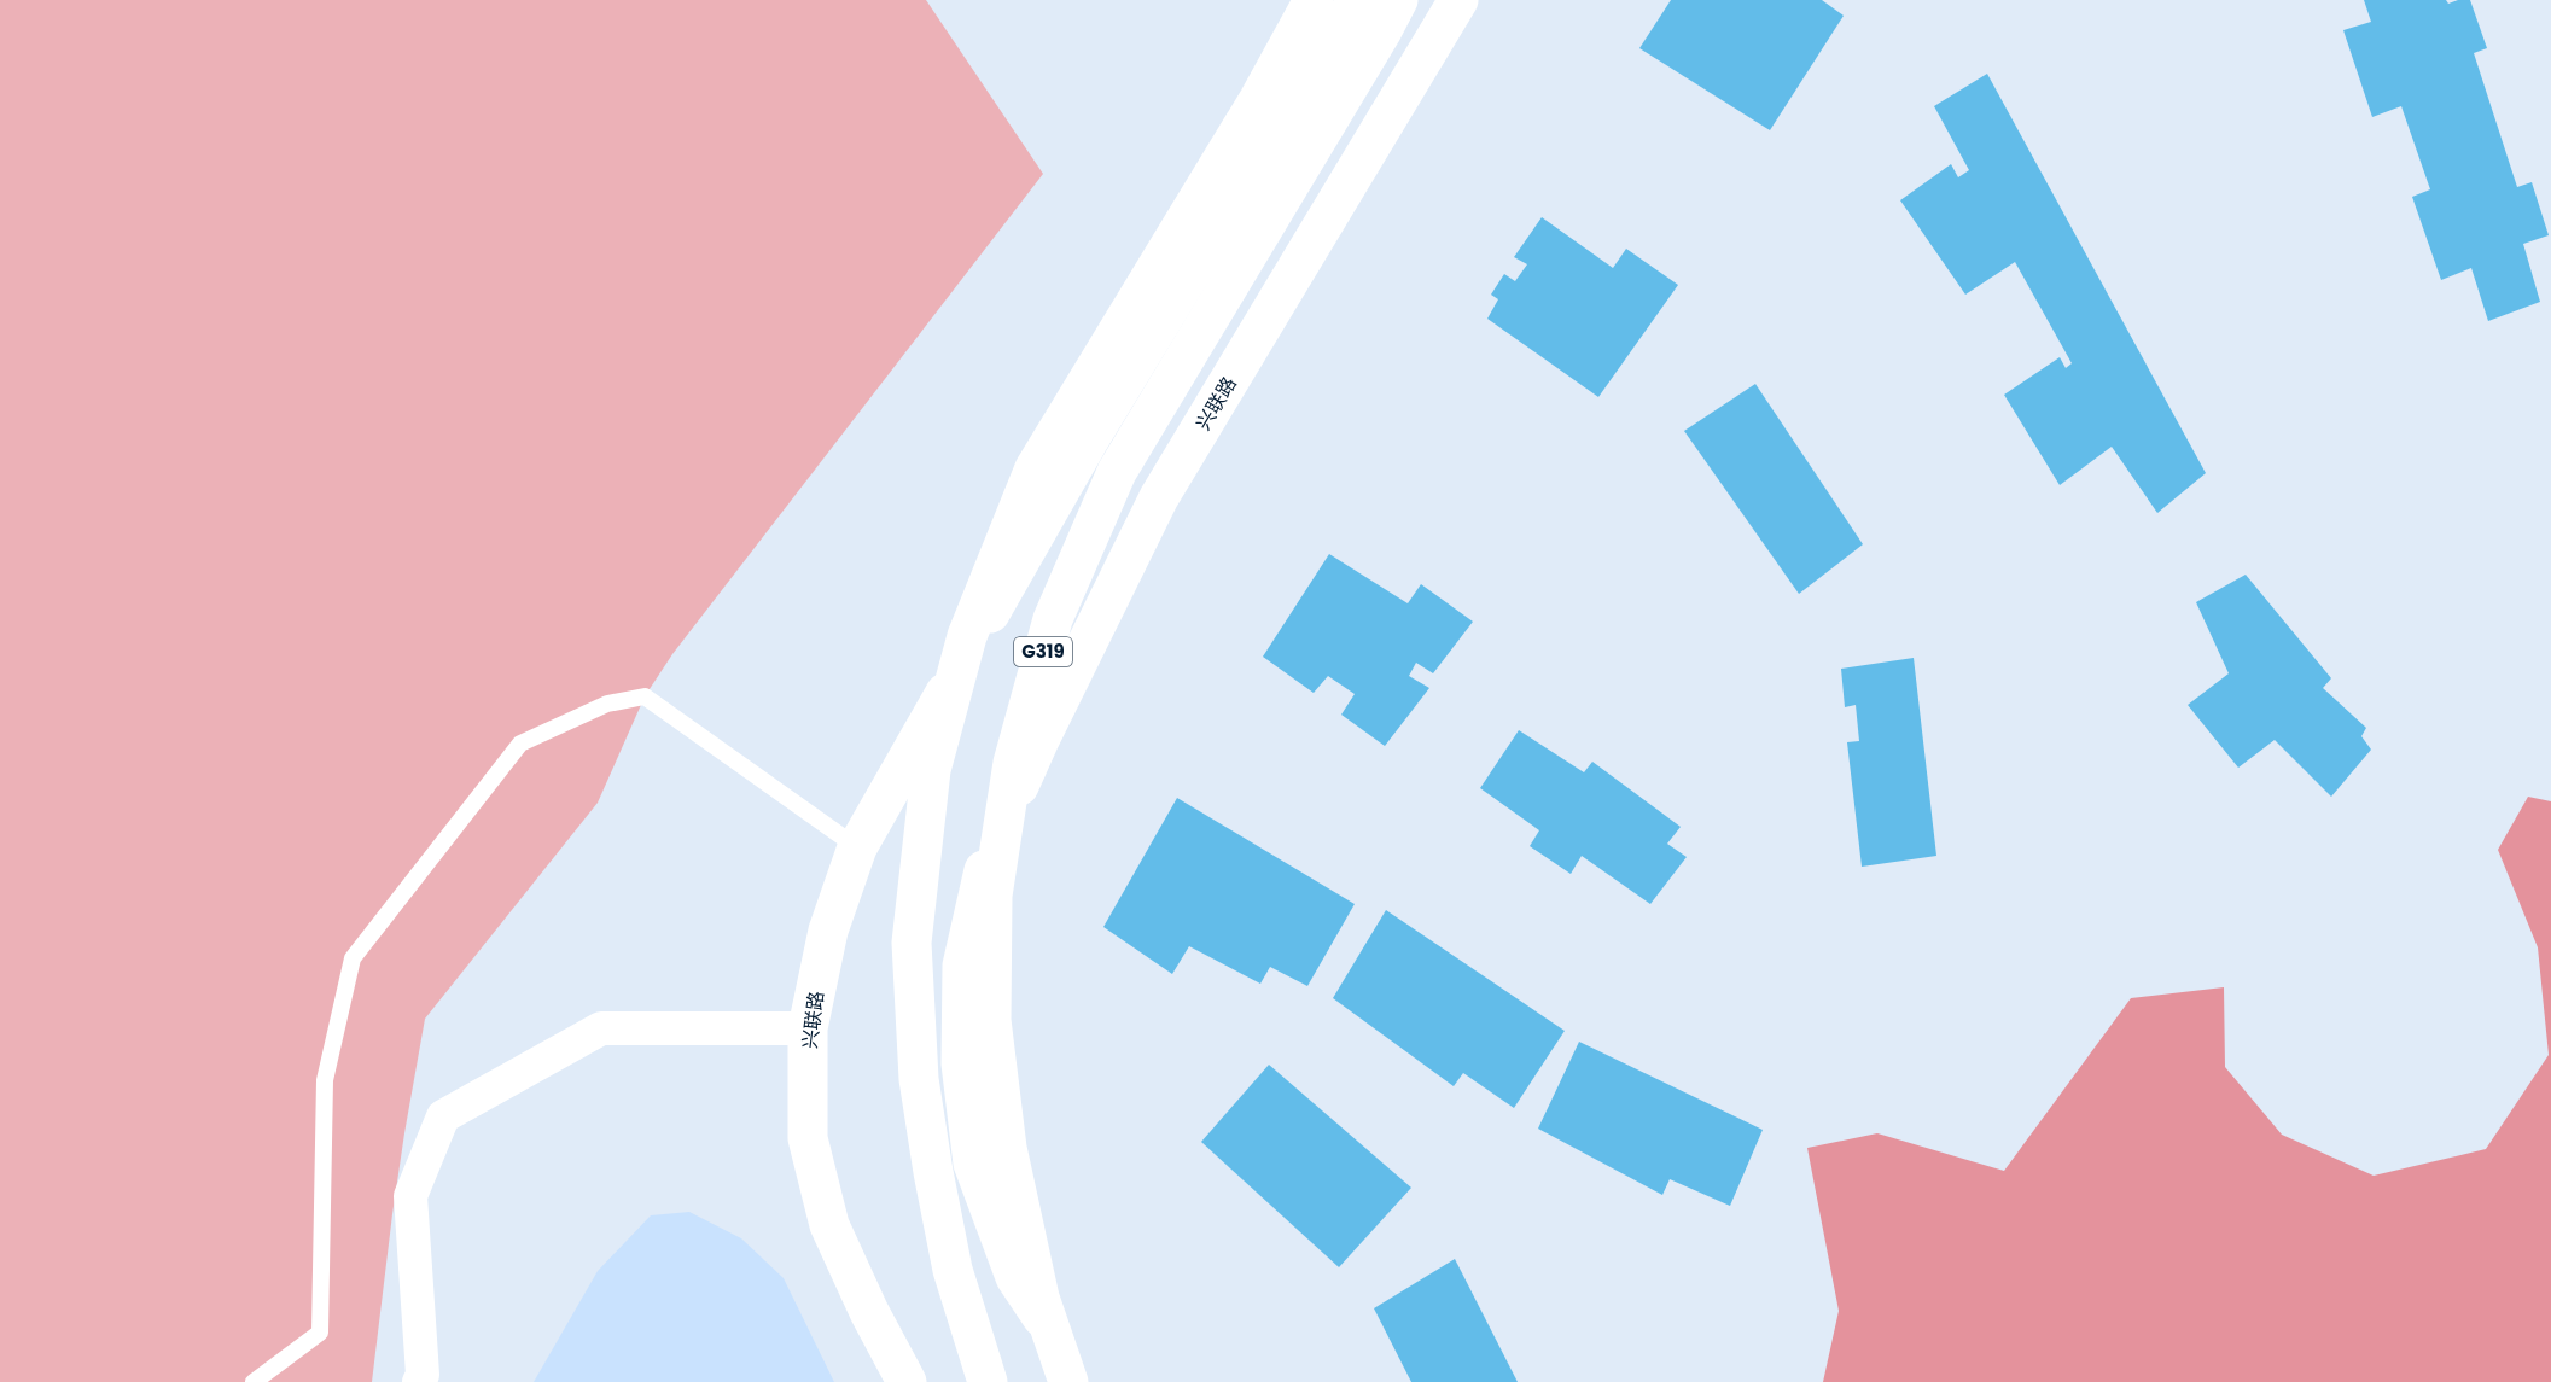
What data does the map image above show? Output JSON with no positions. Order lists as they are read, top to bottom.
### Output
{
  "streets": {
    "main road": ["兴联路", "G319"]
  }
}
